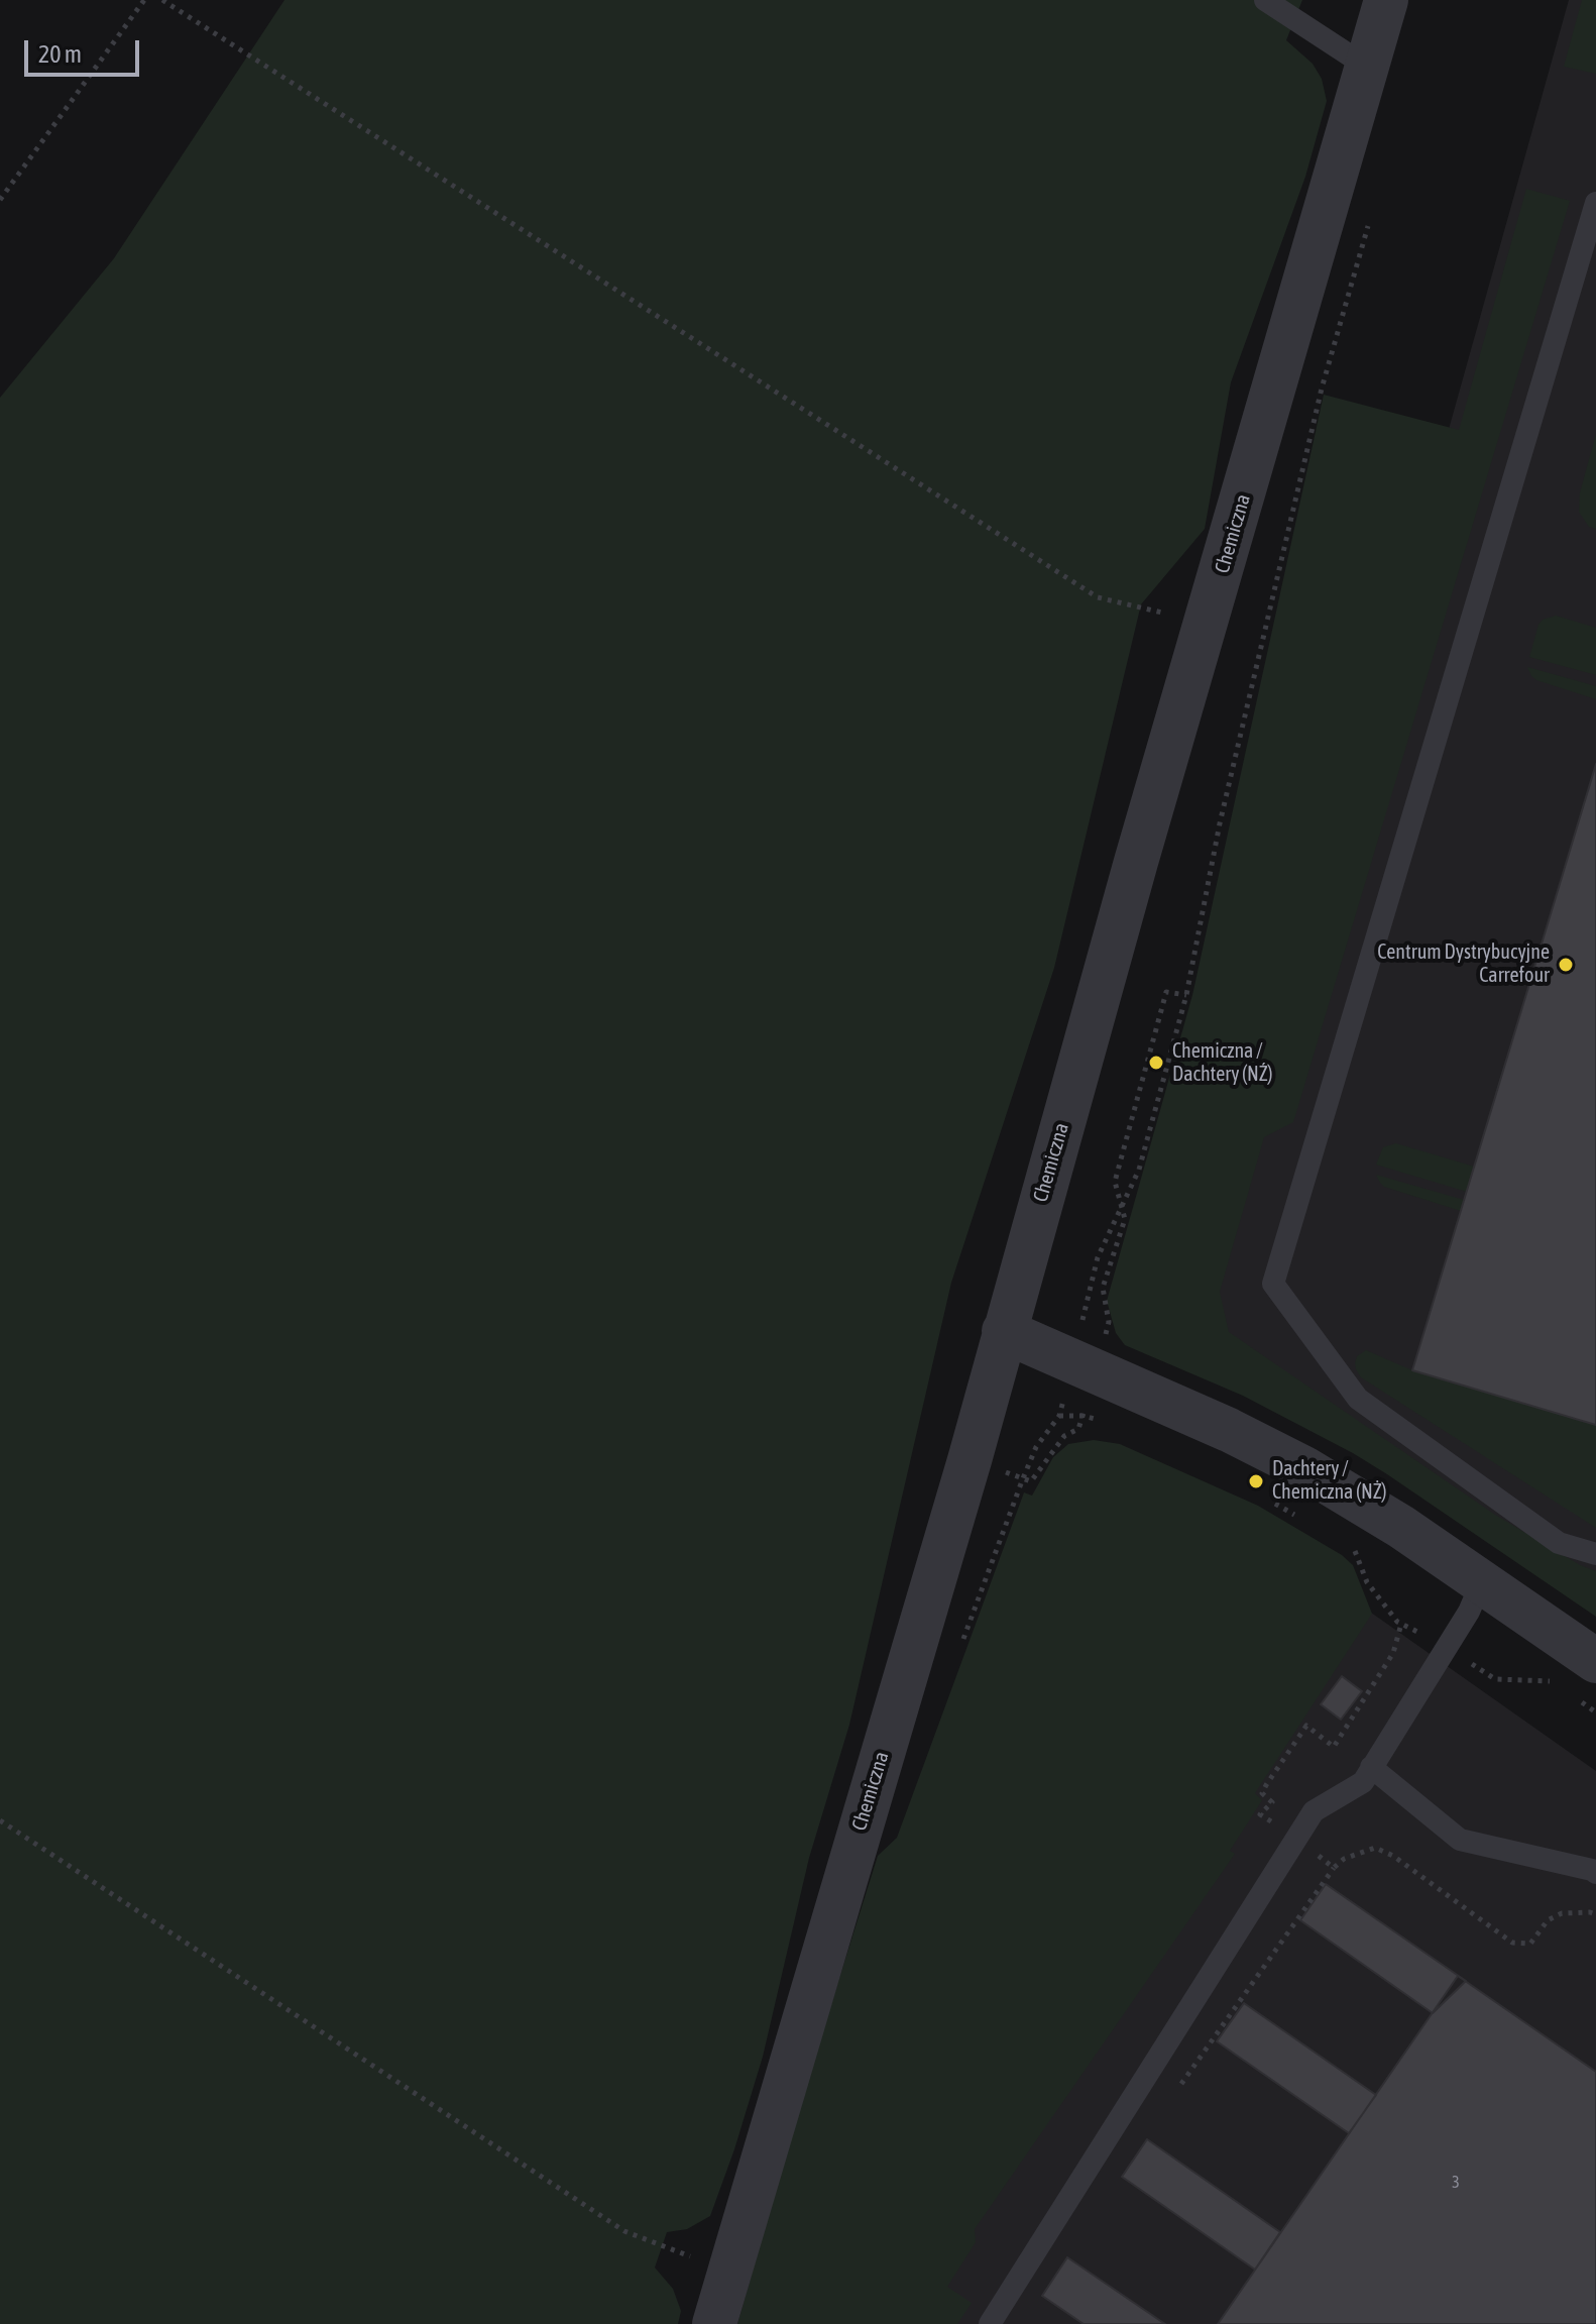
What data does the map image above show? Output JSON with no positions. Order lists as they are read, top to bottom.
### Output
{
  "streets": {
    "street": ["Chemiczna"]
  },
  "places": ["Centrum Dystrybucyjne Carrefour", "Chemiczna / Dachtery (NŹ)", "Dachtery / Chemiczna (NŻ)"],
  "house_numbers": ["3"],
  "scale_bar": "20 m"
}
